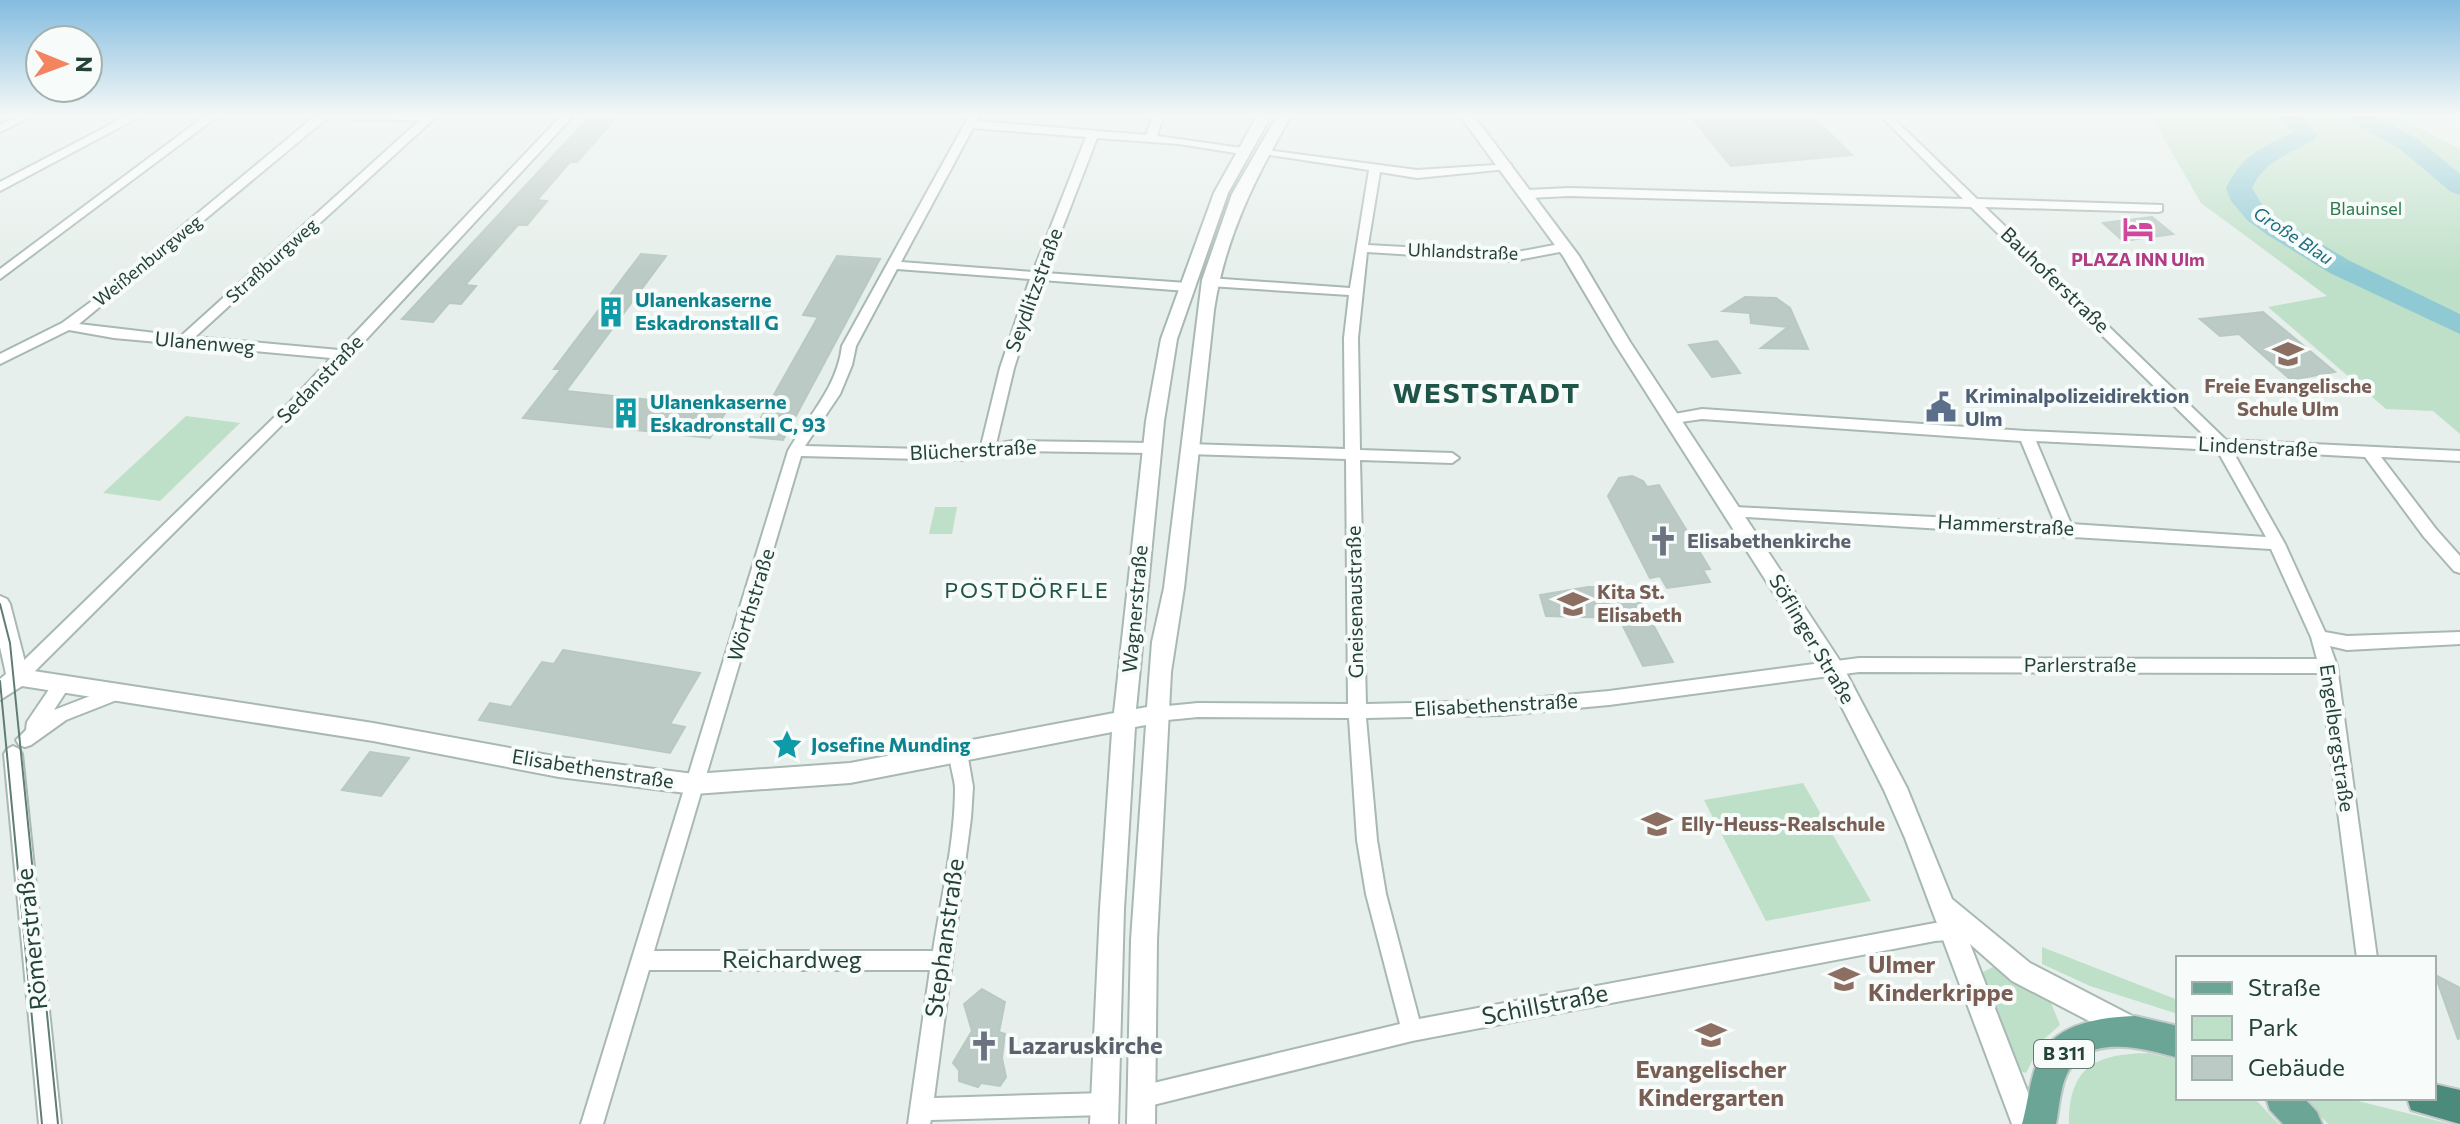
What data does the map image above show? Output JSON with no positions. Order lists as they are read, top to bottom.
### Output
{
  "streets": {
    "main road": ["B 311"],
    "street": [
      "Uhlandstraße",
      "Weißenburgweg",
      "Straßburgweg",
      "Bauhoferstraße",
      "Seydlitzstraße",
      "Ulanenweg",
      "Sedanstraße",
      "Lindenstraße",
      "Blücherstraße",
      "Hammerstraße",
      "Gneisenaustraße",
      "Wörthstraße",
      "Wagnerstraße",
      "Söflinger Straße",
      "Parlerstraße",
      "Elisabethenstraße",
      "Engelbergstraße",
      "Stephanstraße",
      "Römerstraße",
      "Reichardweg",
      "Schillstraße"
    ]
  },
  "crossings": [
    ["Uhlandstraße", "Gneisenaustraße"],
    ["Uhlandstraße", "Söflinger Straße"],
    ["Weißenburgweg", "Ulanenweg"],
    ["Straßburgweg", "Ulanenweg"],
    ["Bauhoferstraße", "Lindenstraße"],
    ["Bauhoferstraße", "Engelbergstraße"],
    ["Seydlitzstraße", "Blücherstraße"],
    ["Ulanenweg", "Sedanstraße"],
    ["Sedanstraße", "Elisabethenstraße"],
    ["Lindenstraße", "Söflinger Straße"],
    ["Lindenstraße", "Engelbergstraße"],
    ["Blücherstraße", "Wörthstraße"],
    ["Blücherstraße", "Wagnerstraße"],
    ["Hammerstraße", "Söflinger Straße"],
    ["Hammerstraße", "Engelbergstraße"],
    ["Gneisenaustraße", "Elisabethenstraße"],
    ["Gneisenaustraße", "Schillstraße"],
    ["Wörthstraße", "Elisabethenstraße"],
    ["Wörthstraße", "Reichardweg"],
    ["Wagnerstraße", "Elisabethenstraße"],
    ["Wagnerstraße", "Schillstraße"],
    ["Söflinger Straße", "Parlerstraße"],
    ["Söflinger Straße", "Elisabethenstraße"],
    ["Söflinger Straße", "Schillstraße"],
    ["Parlerstraße", "Elisabethenstraße"],
    ["Parlerstraße", "Engelbergstraße"],
    ["Elisabethenstraße", "Stephanstraße"],
    ["Stephanstraße", "Reichardweg"]
  ],
  "districts": ["WESTSTADT", "POSTDÖRFLE"],
  "water": ["Große Blau"],
  "parks": ["Blauinsel"],
  "places": {
    "hotel": ["PLAZA INN Ulm"],
    "building": ["Ulanenkaserne Eskadronstall G", "Ulanenkaserne Eskadronstall C, 93"],
    "school or university": [
      "Freie Evangelische Schule Ulm",
      "Kita St. Elisabeth",
      "Elly-Heuss-Realschule",
      "Ulmer Kinderkrippe",
      "Evangelischer Kindergarten"
    ],
    "public building": ["Kriminalpolizeidirektion Ulm"],
    "church": ["Elisabethenkirche", "Lazaruskirche"],
    "place": ["Josefine Munding"]
  },
  "legend": ["Straße", "Park", "Gebäude"],
  "north": "right"
}
